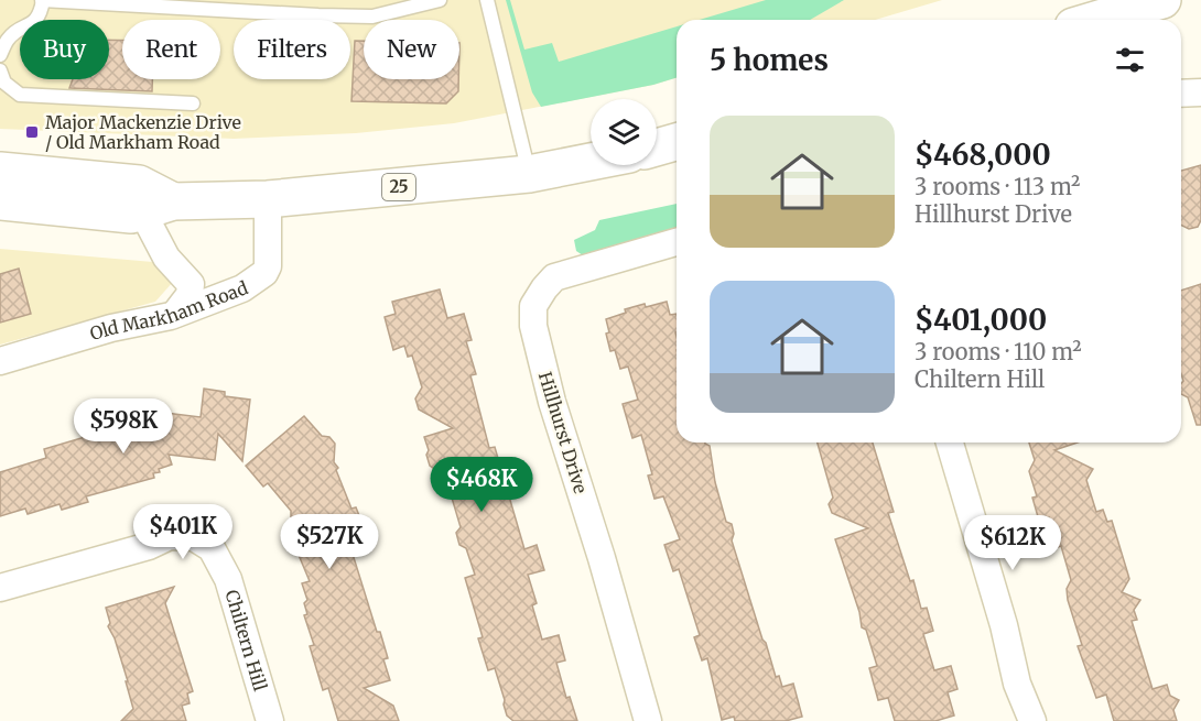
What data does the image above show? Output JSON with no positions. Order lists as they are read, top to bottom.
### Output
{
  "streets": {
    "main road": ["25"],
    "street": ["Old Markham Road", "Hillhurst Drive", "Chiltern Hill"]
  },
  "crossings": [
    ["25", "Old Markham Road"]
  ],
  "places": {
    "transit": ["Major Mackenzie Drive / Old Markham Road"]
  },
  "page": {
    "chip": [
      "Buy",
      "Rent",
      "Filters",
      "New"
    ],
    "heading": "5 homes",
    "list": [
      {
        "name": "$468,000",
        "note": "3 rooms · 113 m² · Hillhurst Drive"
      },
      {
        "name": "$401,000",
        "note": "3 rooms · 110 m² · Chiltern Hill"
      }
    ],
    "price": [
      "$598K",
      "$468K",
      "$401K",
      "$527K",
      "$612K"
    ]
  }
}
